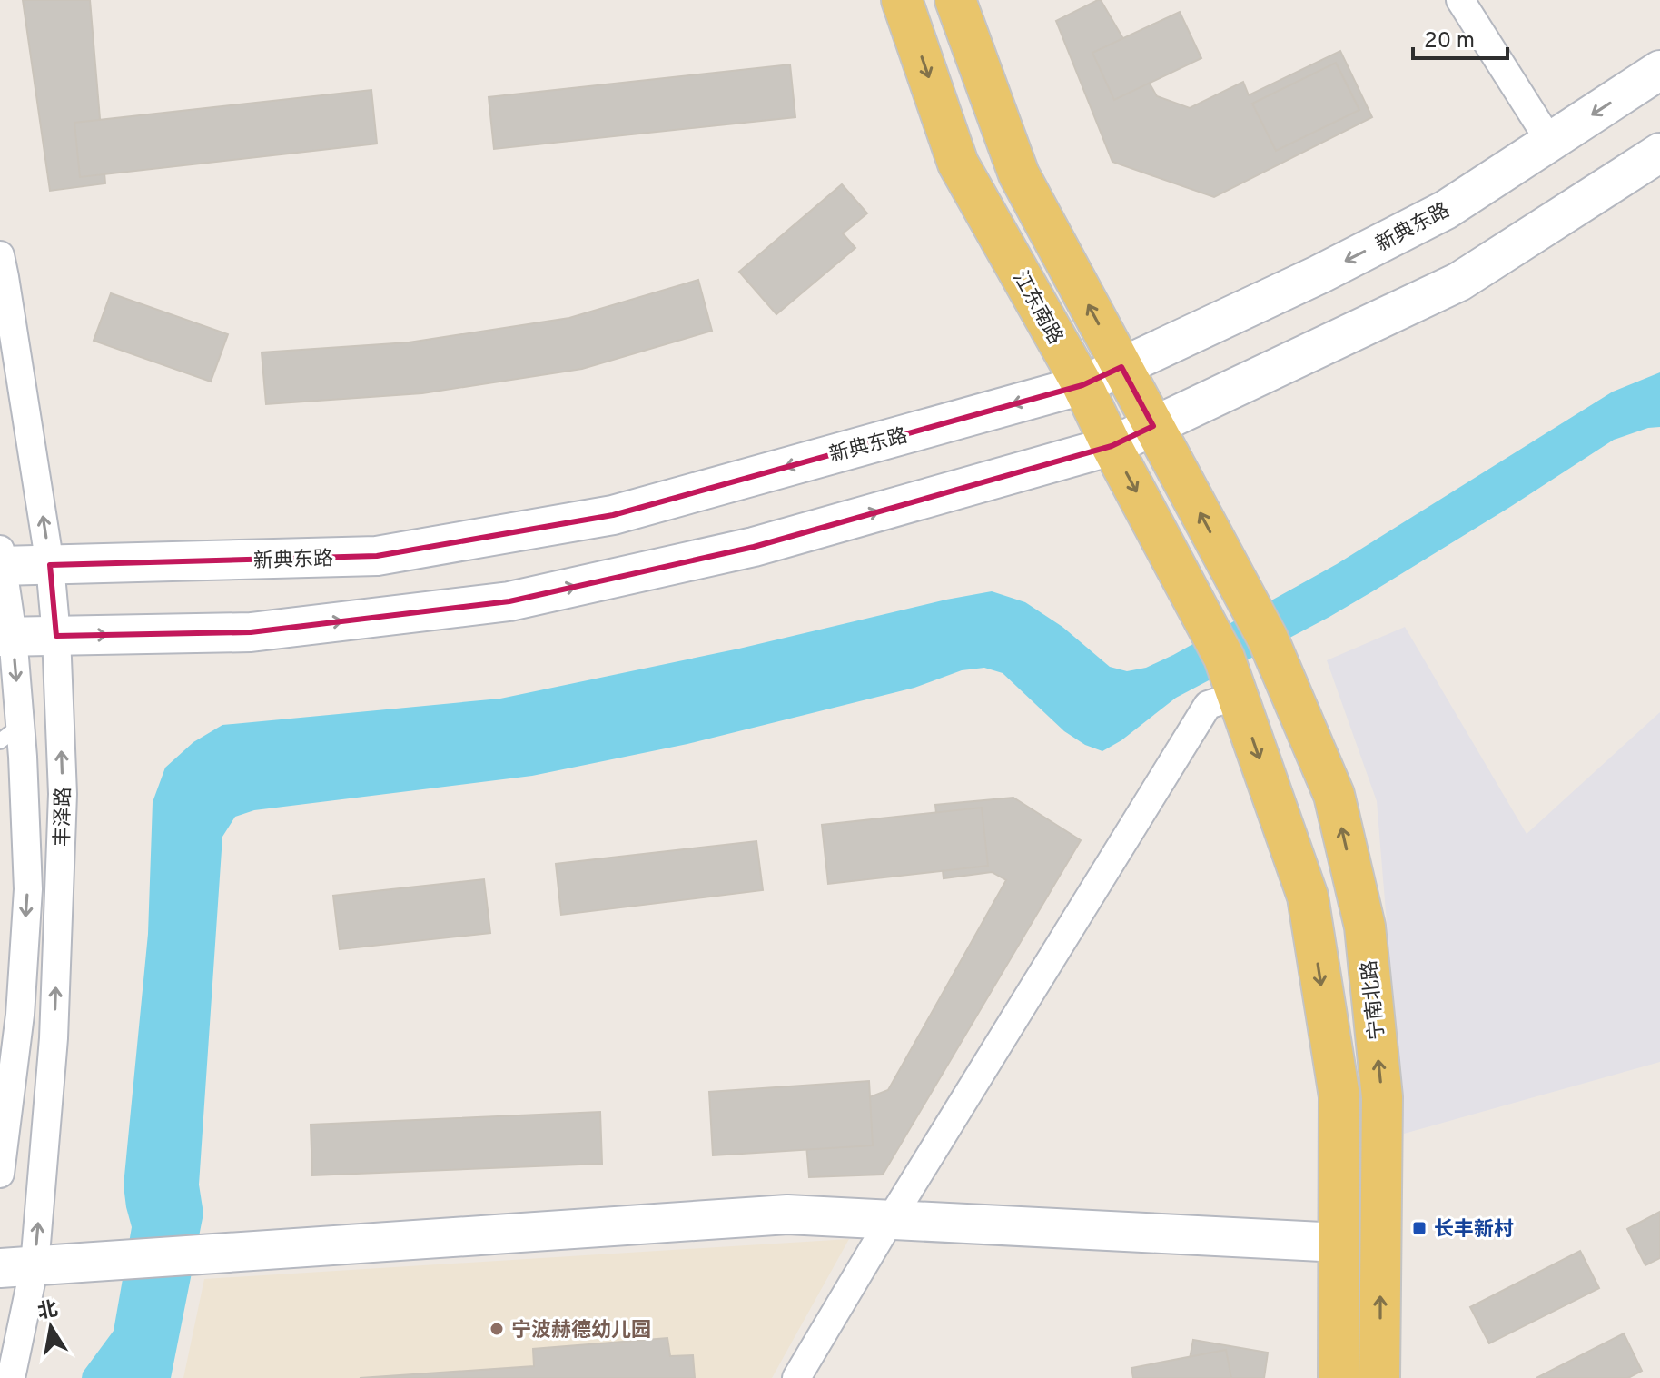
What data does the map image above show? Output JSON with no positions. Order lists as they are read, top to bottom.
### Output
{
  "streets": {
    "main road": ["新典东路", "江东南路", "宁南北路"],
    "street": ["丰泽路"]
  },
  "crossings": [
    ["新典东路", "江东南路"],
    ["新典东路", "丰泽路"]
  ],
  "places": {
    "transit": ["长丰新村"],
    "other": ["宁波赫德幼儿园"]
  },
  "scale_bar": "20 m",
  "north": "top"
}
